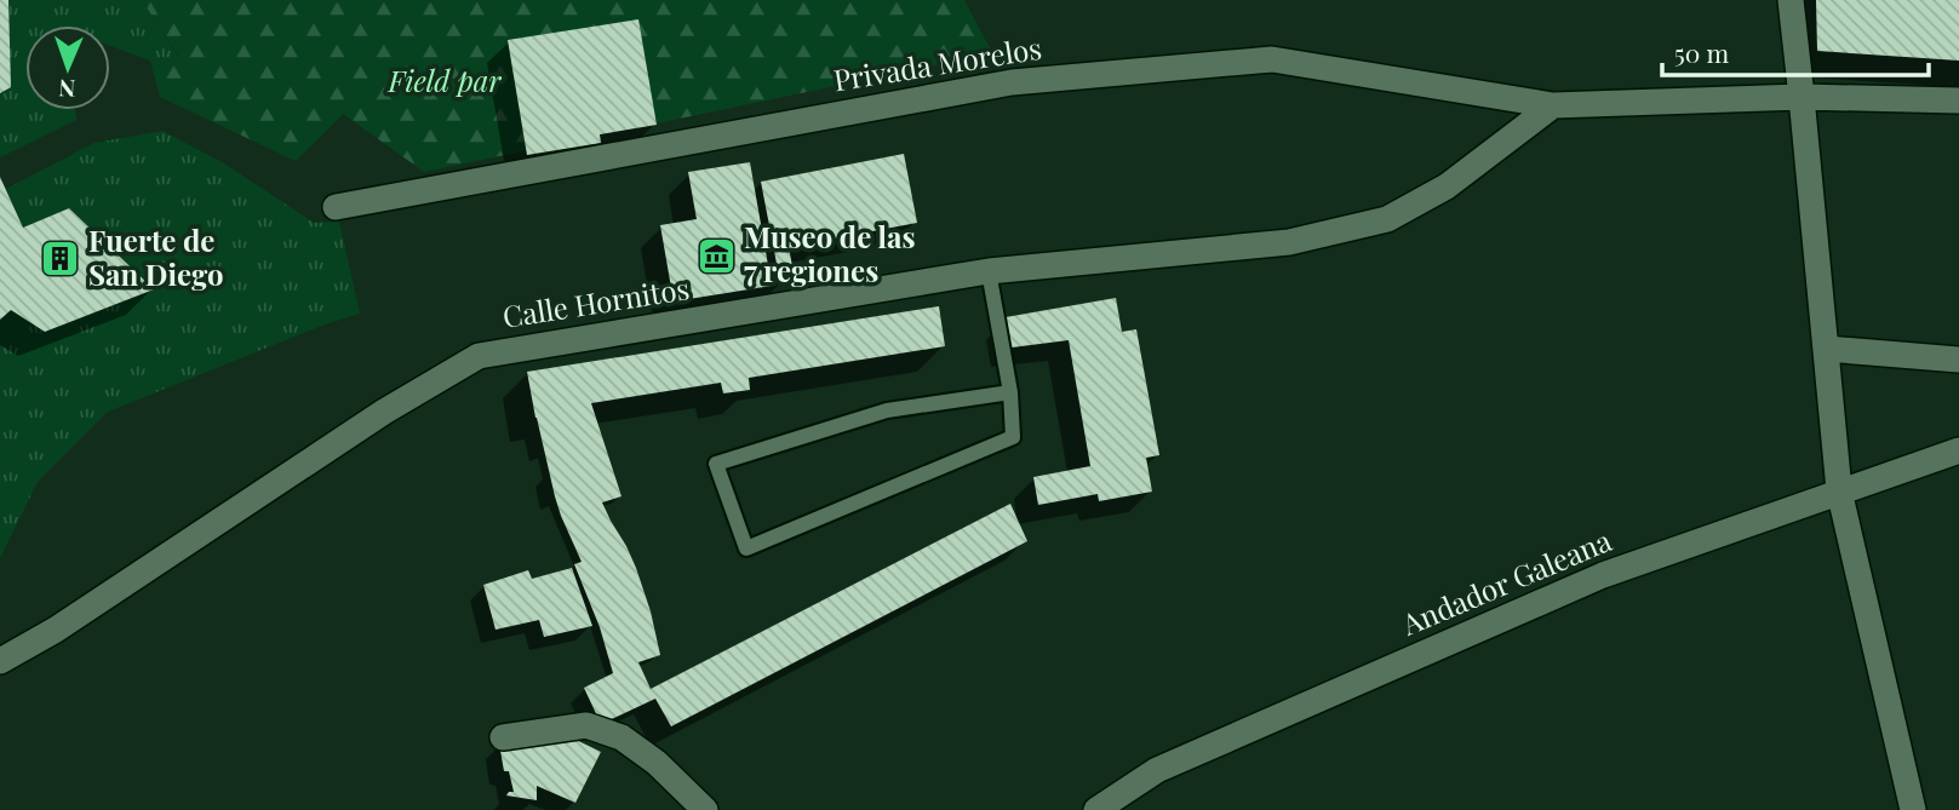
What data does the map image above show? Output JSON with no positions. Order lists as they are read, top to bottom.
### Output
{
  "streets": {
    "street": ["Privada Morelos", "Calle Hornitos", "Andador Galeana"]
  },
  "crossings": [
    ["Privada Morelos", "Calle Hornitos"]
  ],
  "parks": ["Field par"],
  "places": {
    "museum": ["Museo de las 7 regiones"],
    "building": ["Fuerte de San Diego"]
  },
  "scale_bar": "50 m",
  "north": "bottom"
}
